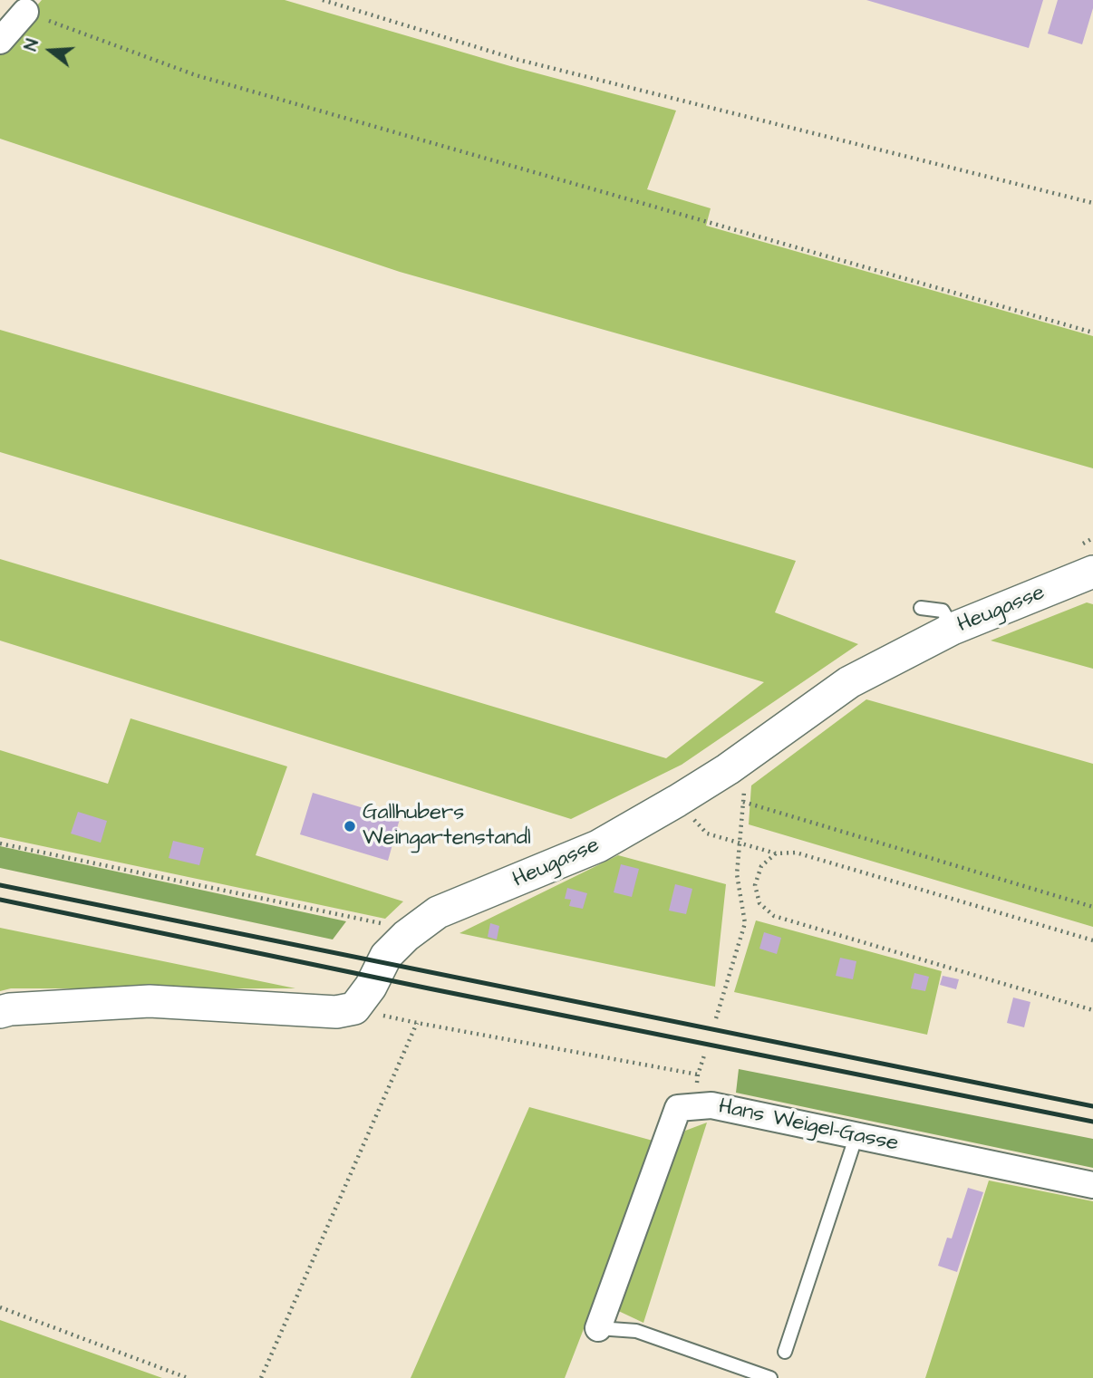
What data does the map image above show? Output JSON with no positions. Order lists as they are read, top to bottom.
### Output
{
  "streets": {
    "street": ["Heugasse", "Hans Weigel-Gasse"]
  },
  "places": ["Gallhubers Weingartenstandl"],
  "north": "left"
}
